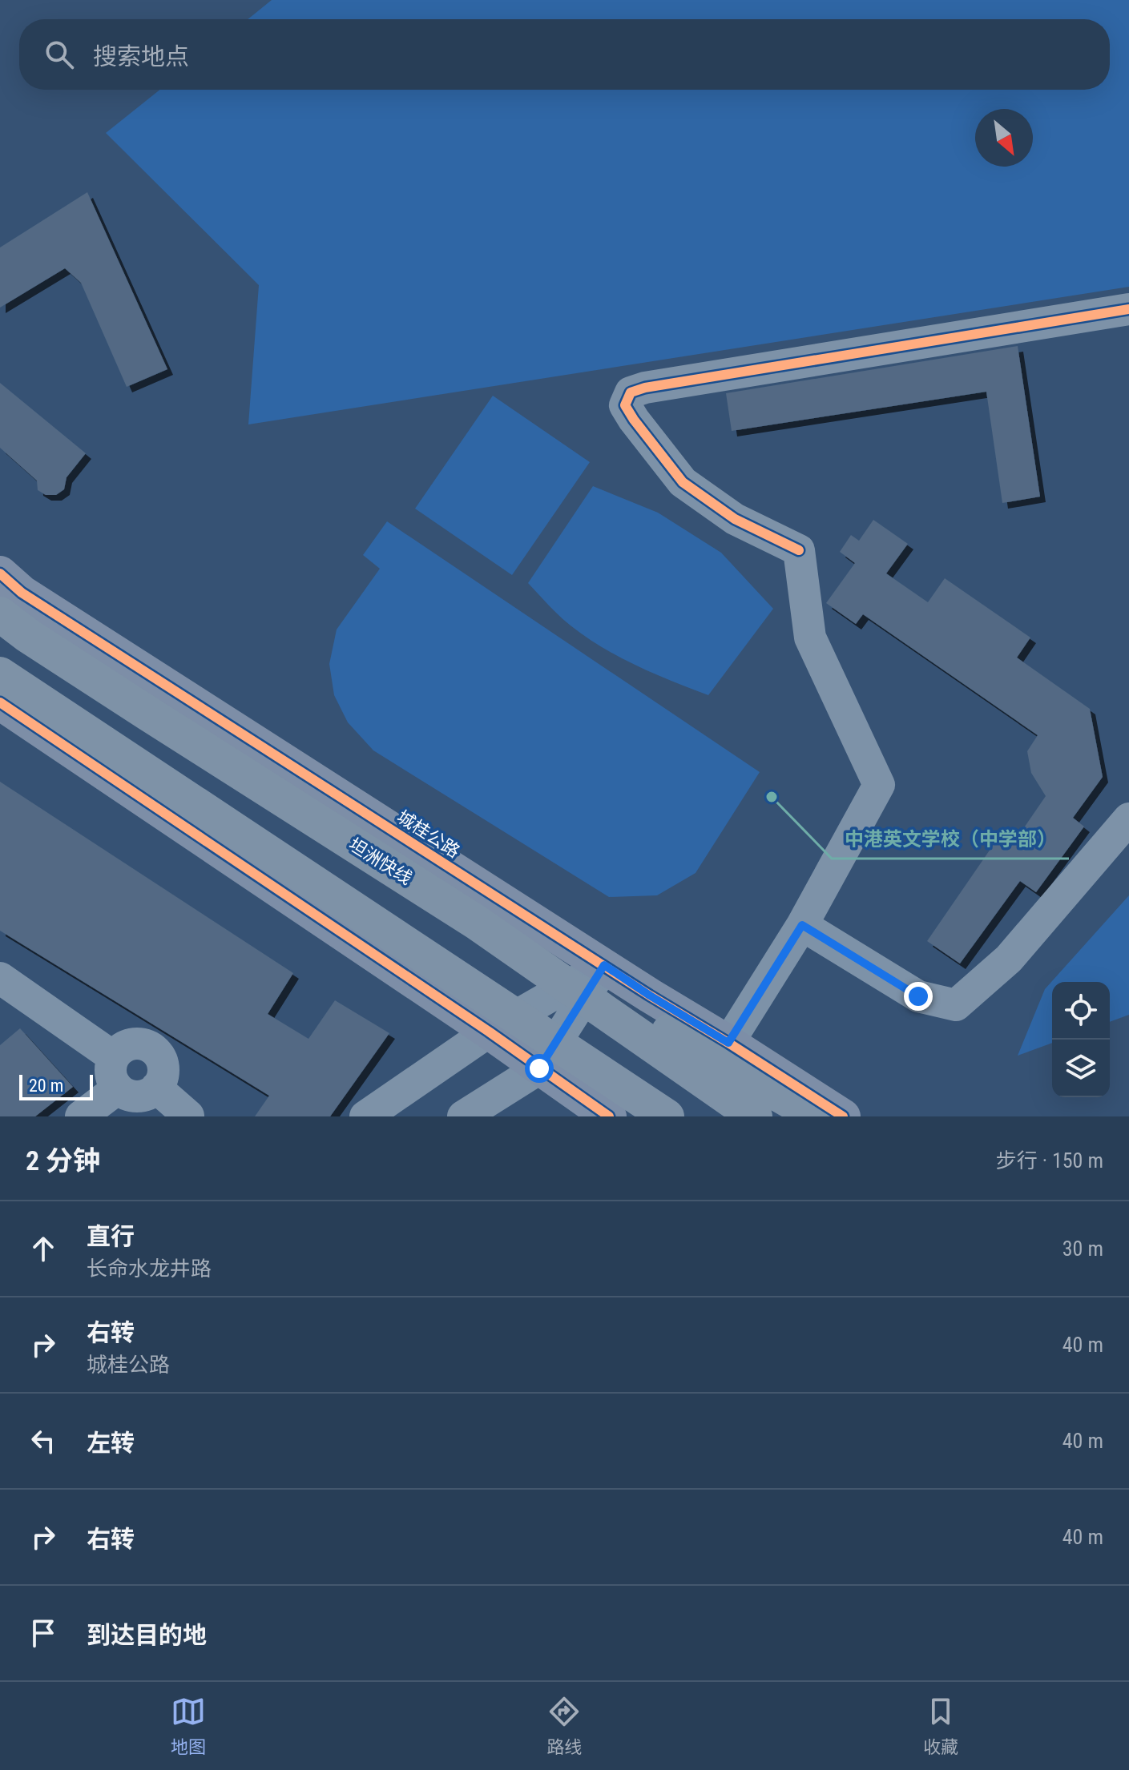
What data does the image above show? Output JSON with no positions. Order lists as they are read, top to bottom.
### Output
{
  "streets": {
    "highway": ["坦洲快线"],
    "main road": ["城桂公路"]
  },
  "places": ["中港英文学校（中学部）"],
  "scale_bar": "20 m",
  "north": "bottom right",
  "page": {
    "search": "搜索地点",
    "scale": "20 m",
    "heading": ["2 分钟", "步行 · 150 m"],
    "list": [
      ["直行", "长命水龙井路", "30 m"],
      ["右转", "城桂公路", "40 m"],
      ["左转", "40 m"],
      ["右转", "40 m"],
      "到达目的地"
    ],
    "nav": ["地图", "路线", "收藏"]
  }
}
